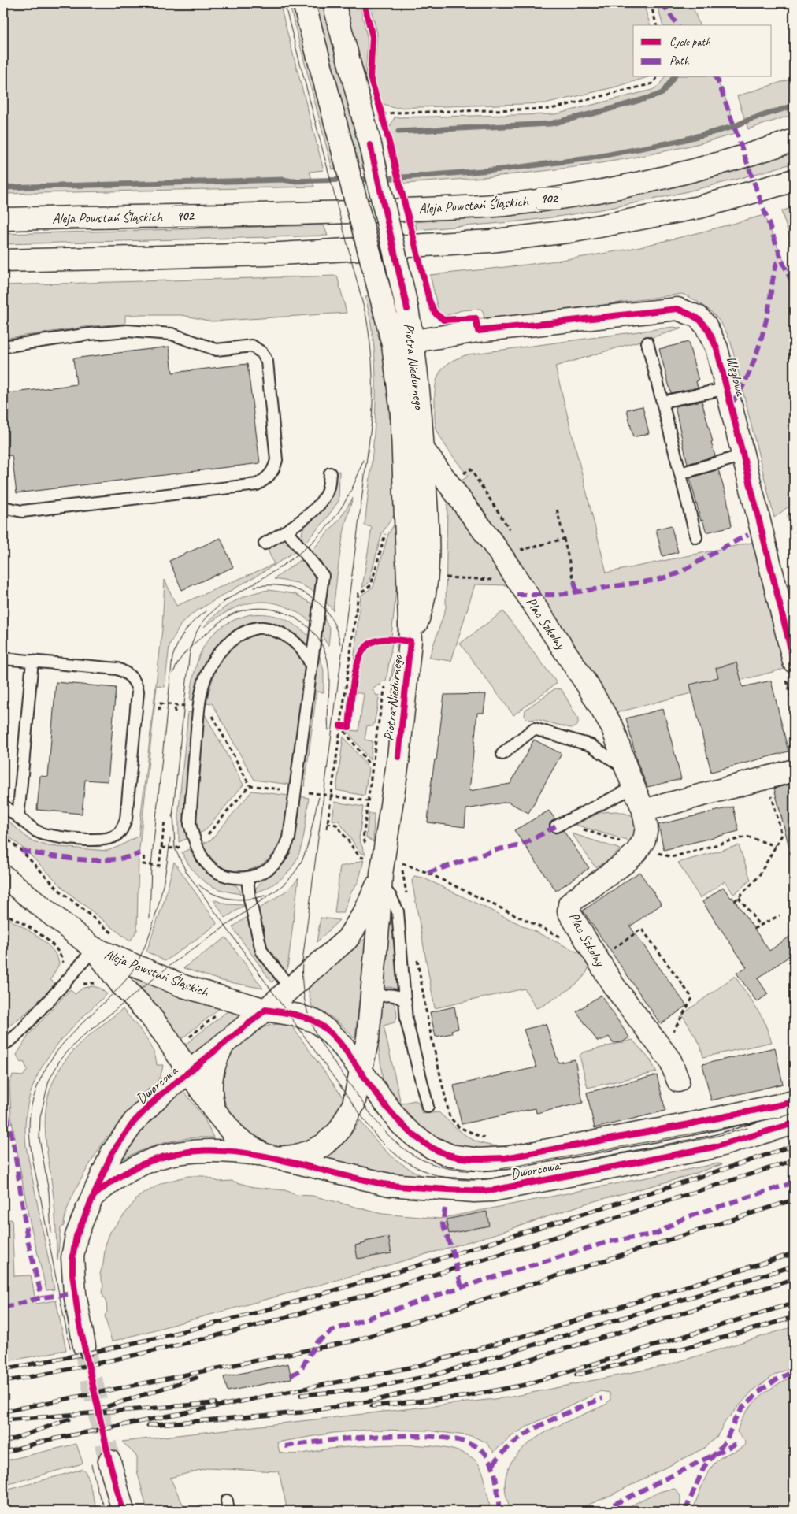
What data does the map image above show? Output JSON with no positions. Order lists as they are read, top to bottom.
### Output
{
  "streets": {
    "main road": [
      "902",
      "Aleja Powstań Śląskich",
      "Piotra Niedurnego",
      "Węglowa",
      "Plac Szkolny",
      "Dworcowa"
    ]
  },
  "crossings": [
    ["Aleja Powstań Śląskich", "Piotra Niedurnego"],
    ["Aleja Powstań Śląskich", "Dworcowa"],
    ["Piotra Niedurnego", "Węglowa"],
    ["Piotra Niedurnego", "Plac Szkolny"],
    ["Piotra Niedurnego", "Dworcowa"]
  ],
  "legend": ["Cycle path", "Path"]
}
